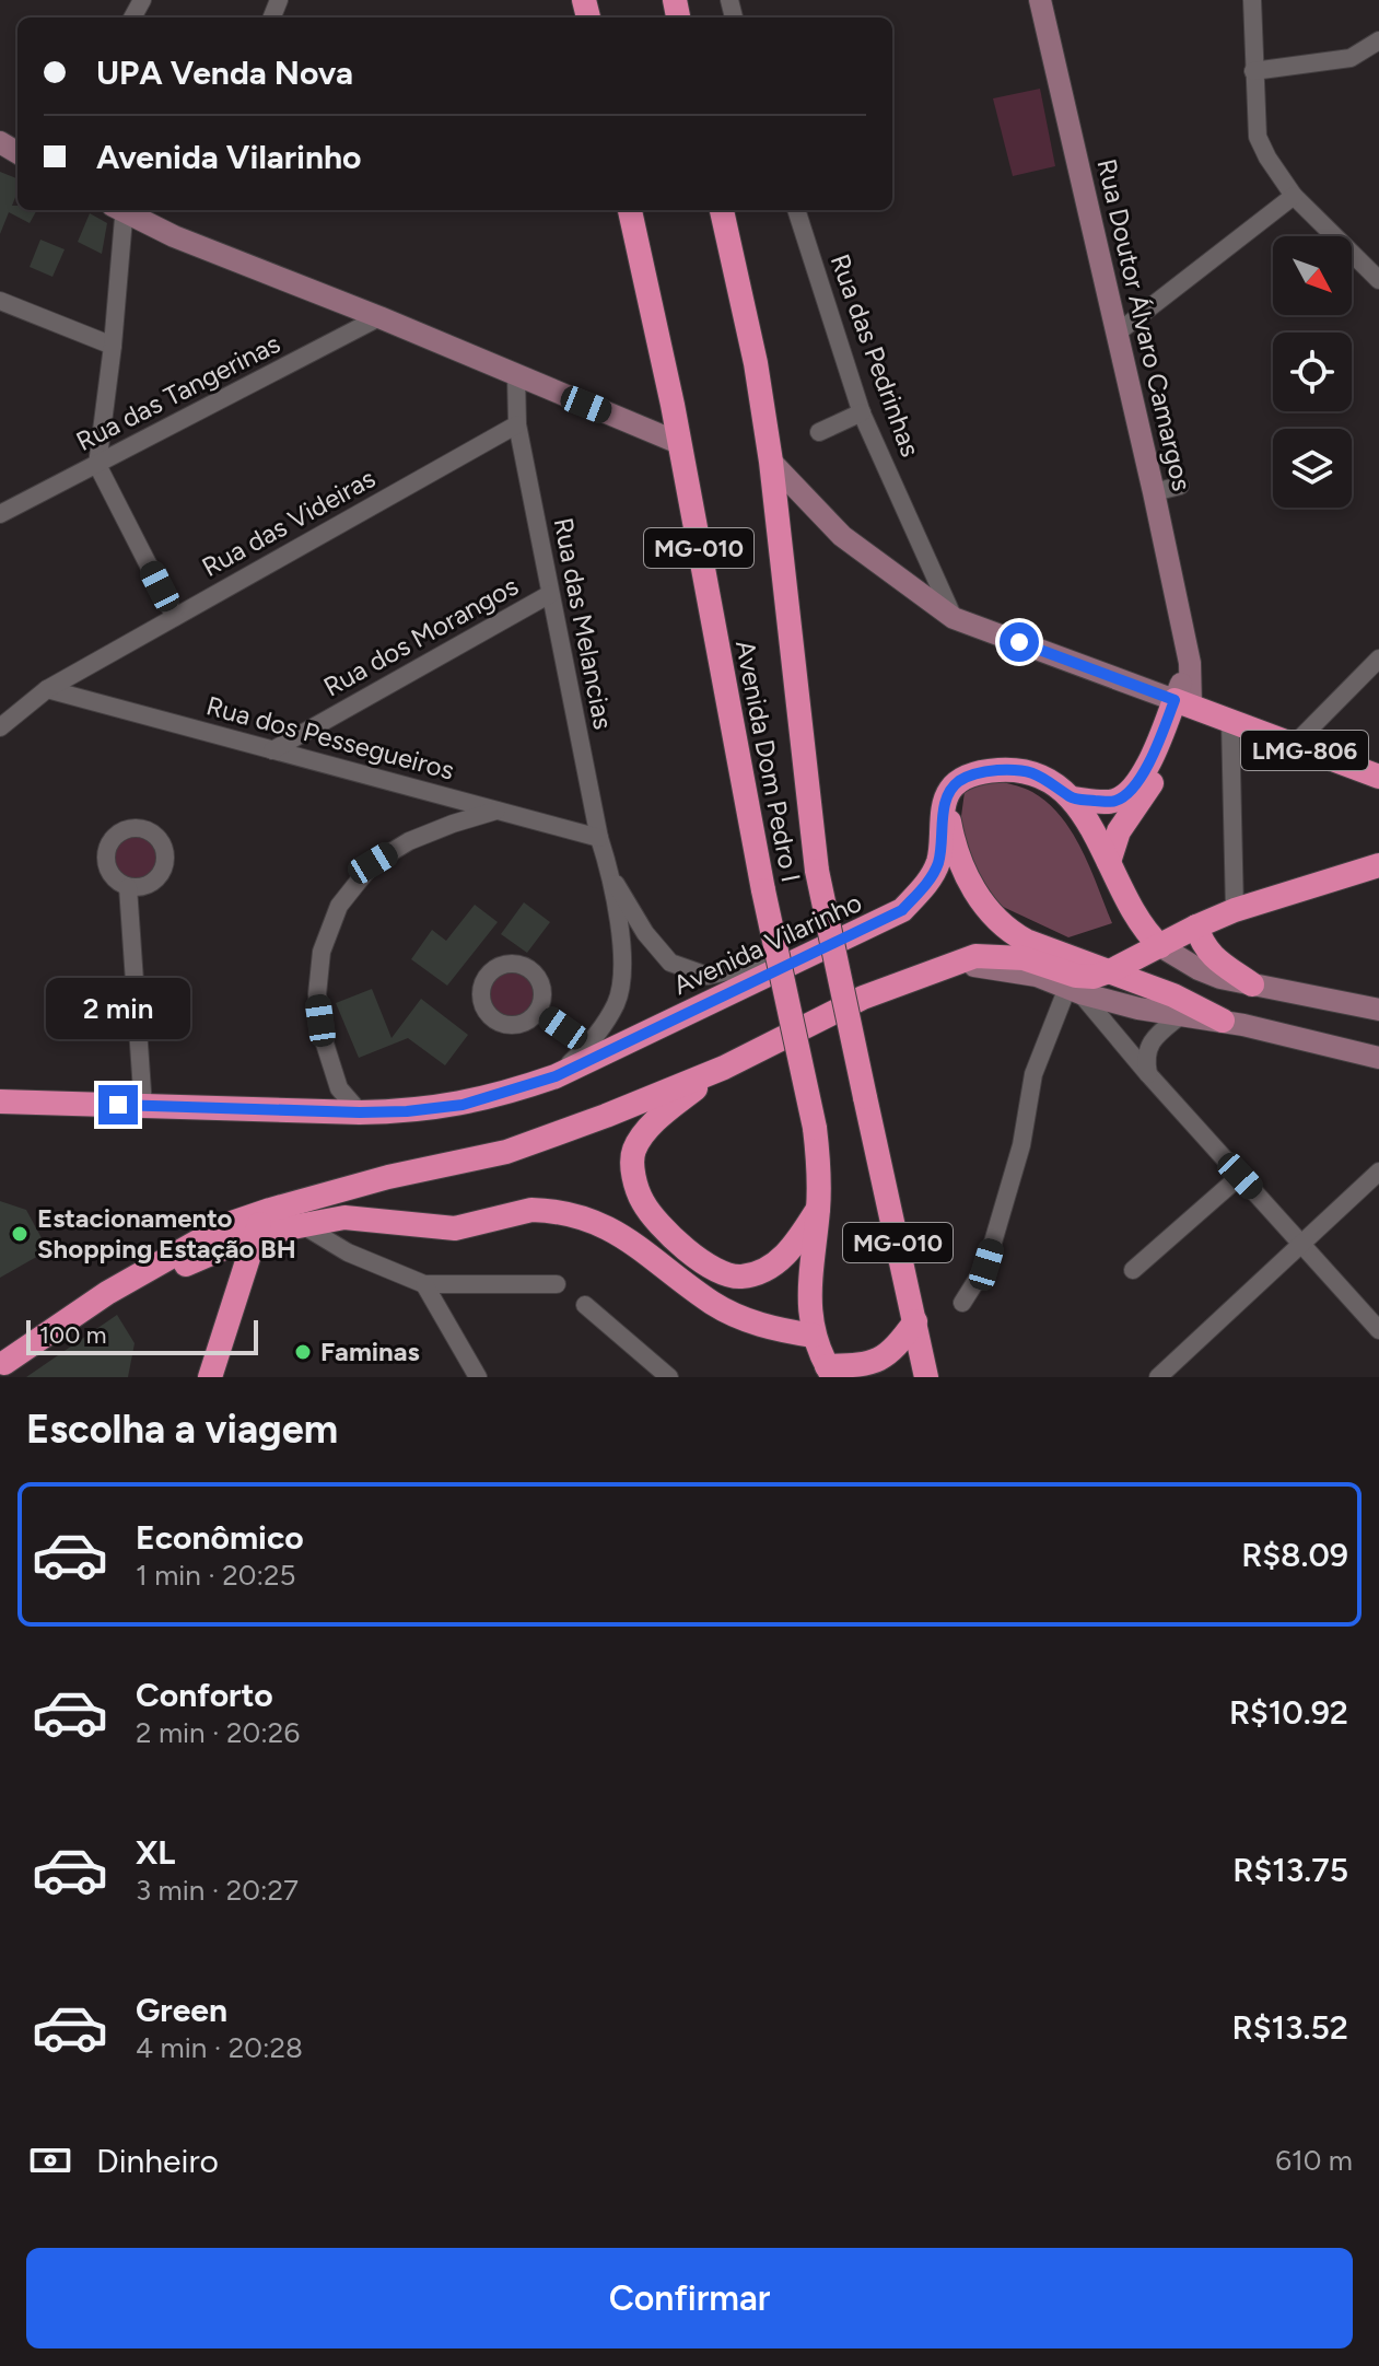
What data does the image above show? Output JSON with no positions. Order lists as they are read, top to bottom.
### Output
{
  "streets": {
    "highway": [
      "Rua Doutor Álvaro Camargos",
      "MG-010",
      "LMG-806",
      "Avenida Dom Pedro I",
      "Avenida Vilarinho"
    ],
    "street": [
      "Rua das Pedrinhas",
      "Rua das Tangerinas",
      "Rua das Videiras",
      "Rua das Melancias",
      "Rua dos Morangos",
      "Rua dos Pessegueiros"
    ]
  },
  "crossings": [
    ["Rua Doutor Álvaro Camargos", "LMG-806"],
    ["Rua das Pedrinhas", "LMG-806"],
    ["Rua das Videiras", "Rua das Melancias"],
    ["Rua das Videiras", "Rua dos Pessegueiros"],
    ["Rua das Melancias", "Rua dos Morangos"],
    ["Rua das Melancias", "Rua dos Pessegueiros"],
    ["Rua das Melancias", "Avenida Vilarinho"],
    ["Rua dos Morangos", "Rua dos Pessegueiros"],
    ["Rua dos Pessegueiros", "Avenida Vilarinho"],
    ["LMG-806", "Avenida Dom Pedro I"]
  ],
  "places": ["Estacionamento Shopping Estação BH", "Faminas"],
  "scale_bar": "100 m",
  "north": "bottom right",
  "page": {
    "banner": ["UPA Venda Nova", "Avenida Vilarinho"],
    "bubble": "2 min",
    "scale": "100 m",
    "heading": "Escolha a viagem",
    "list": [
      {
        "name": "Econômico",
        "note": "1 min · 20:25",
        "value": "R$8.09"
      },
      {
        "name": "Conforto",
        "note": "2 min · 20:26",
        "value": "R$10.92"
      },
      {
        "name": "XL",
        "note": "3 min · 20:27",
        "value": "R$13.75"
      },
      {
        "name": "Green",
        "note": "4 min · 20:28",
        "value": "R$13.52"
      }
    ],
    "pay": ["Dinheiro", "610 m"],
    "buttons": "Confirmar"
  }
}
